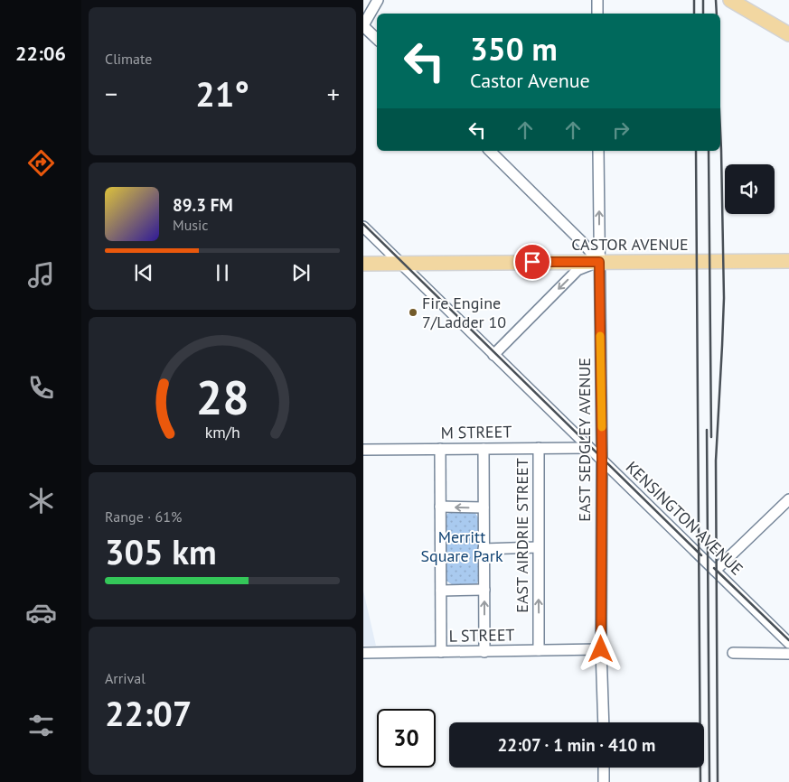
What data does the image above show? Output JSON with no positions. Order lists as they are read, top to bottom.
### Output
{
  "streets": {
    "main road": ["CASTOR AVENUE"],
    "street": [
      "M STREET",
      "EAST SEDGLEY AVENUE",
      "KENSINGTON AVENUE",
      "EAST AIRDRIE STREET",
      "L STREET"
    ]
  },
  "crossings": [
    ["CASTOR AVENUE", "EAST SEDGLEY AVENUE"],
    ["CASTOR AVENUE", "KENSINGTON AVENUE"],
    ["M STREET", "KENSINGTON AVENUE"],
    ["M STREET", "EAST AIRDRIE STREET"],
    ["EAST SEDGLEY AVENUE", "KENSINGTON AVENUE"],
    ["EAST SEDGLEY AVENUE", "L STREET"],
    ["EAST AIRDRIE STREET", "L STREET"]
  ],
  "parks": ["Merritt Square Park"],
  "places": ["Fire Engine 7/Ladder 10"],
  "page": {
    "tabs": "22:06",
    "tile": [
      "Climate",
      ["Range · 61%", "305 km"],
      ["Arrival", "22:07"]
    ],
    "turn": ["350 m", "Castor Avenue"],
    "heat": ["−", "21°", "+"],
    "song": ["89.3 FM", "Music"],
    "limit": "30",
    "trip": "22:07 · 1 min · 410 m",
    "gauge": ["28", "km/h"]
  }
}
